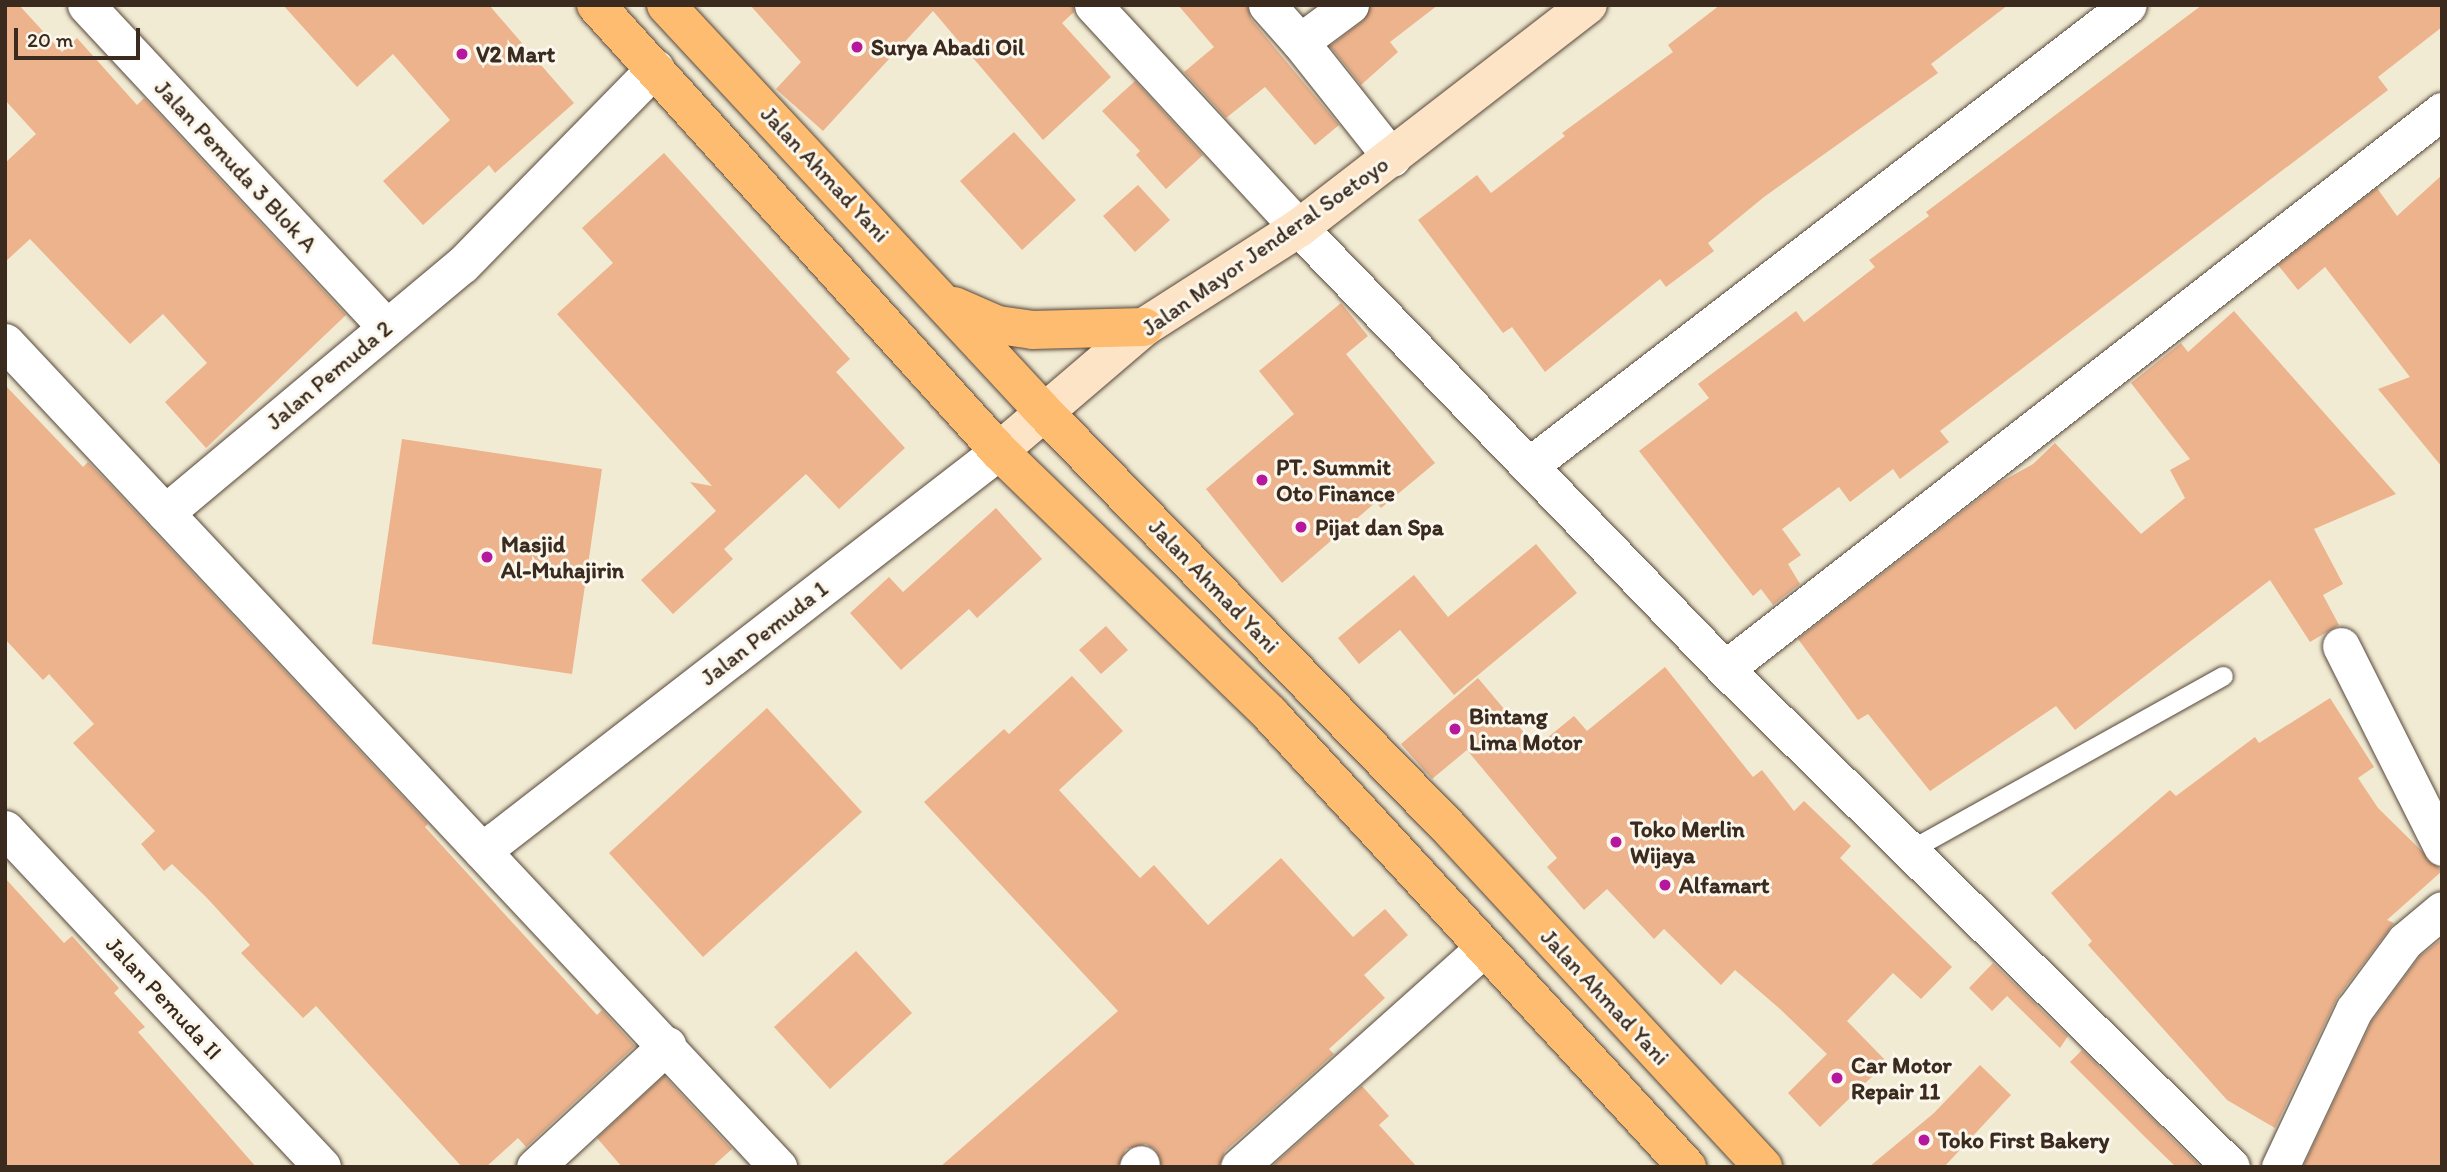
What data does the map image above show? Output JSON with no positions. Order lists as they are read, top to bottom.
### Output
{
  "streets": {
    "main road": ["Jalan Ahmad Yani"],
    "street": [
      "Jalan Pemuda 3 Blok A",
      "Jalan Mayor Jenderal Soetoyo",
      "Jalan Pemuda 2",
      "Jalan Pemuda 1",
      "Jalan Pemuda II"
    ]
  },
  "crossings": [
    ["Jalan Pemuda 3 Blok A", "Jalan Pemuda 2"],
    ["Jalan Ahmad Yani", "Jalan Mayor Jenderal Soetoyo"],
    ["Jalan Ahmad Yani", "Jalan Pemuda 1"],
    ["Jalan Mayor Jenderal Soetoyo", "Jalan Pemuda 1"]
  ],
  "places": [
    "Surya Abadi Oil",
    "V2 Mart",
    "PT. Summit Oto Finance",
    "Pijat dan Spa",
    "Masjid Al-Muhajirin",
    "Bintang Lima Motor",
    "Toko Merlin Wijaya",
    "Alfamart",
    "Car Motor Repair 11",
    "Toko First Bakery"
  ],
  "scale_bar": "20 m"
}
